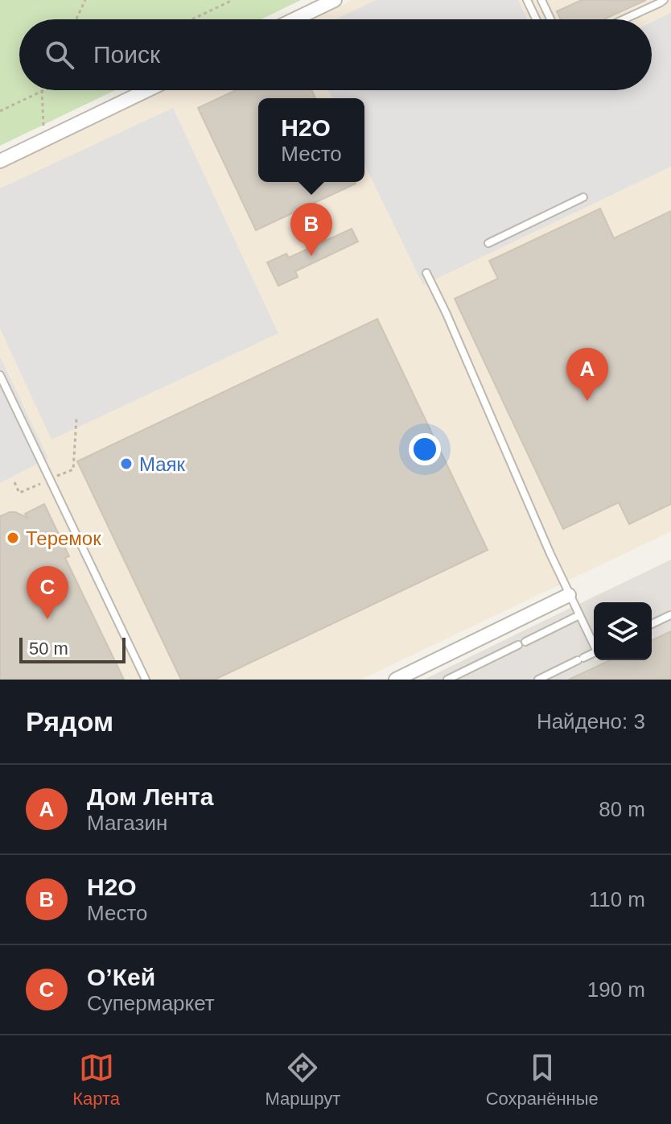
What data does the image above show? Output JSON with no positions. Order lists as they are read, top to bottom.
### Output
{
  "places": ["Маяк", "Теремок"],
  "scale_bar": "50 m",
  "page": {
    "search": "Поиск",
    "popup": ["H2O", "Место"],
    "pins": ["B", "A", "C"],
    "scale": "50 m",
    "heading": ["Рядом", "Найдено: 3"],
    "list": [
      {
        "mark": "A",
        "name": "Дом Лента",
        "note": "Магазин",
        "value": "80 m"
      },
      {
        "mark": "B",
        "name": "H2O",
        "note": "Место",
        "value": "110 m"
      },
      {
        "mark": "C",
        "name": "О’Кей",
        "note": "Супермаркет",
        "value": "190 m"
      }
    ],
    "nav": ["Карта", "Маршрут", "Сохранённые"]
  }
}
